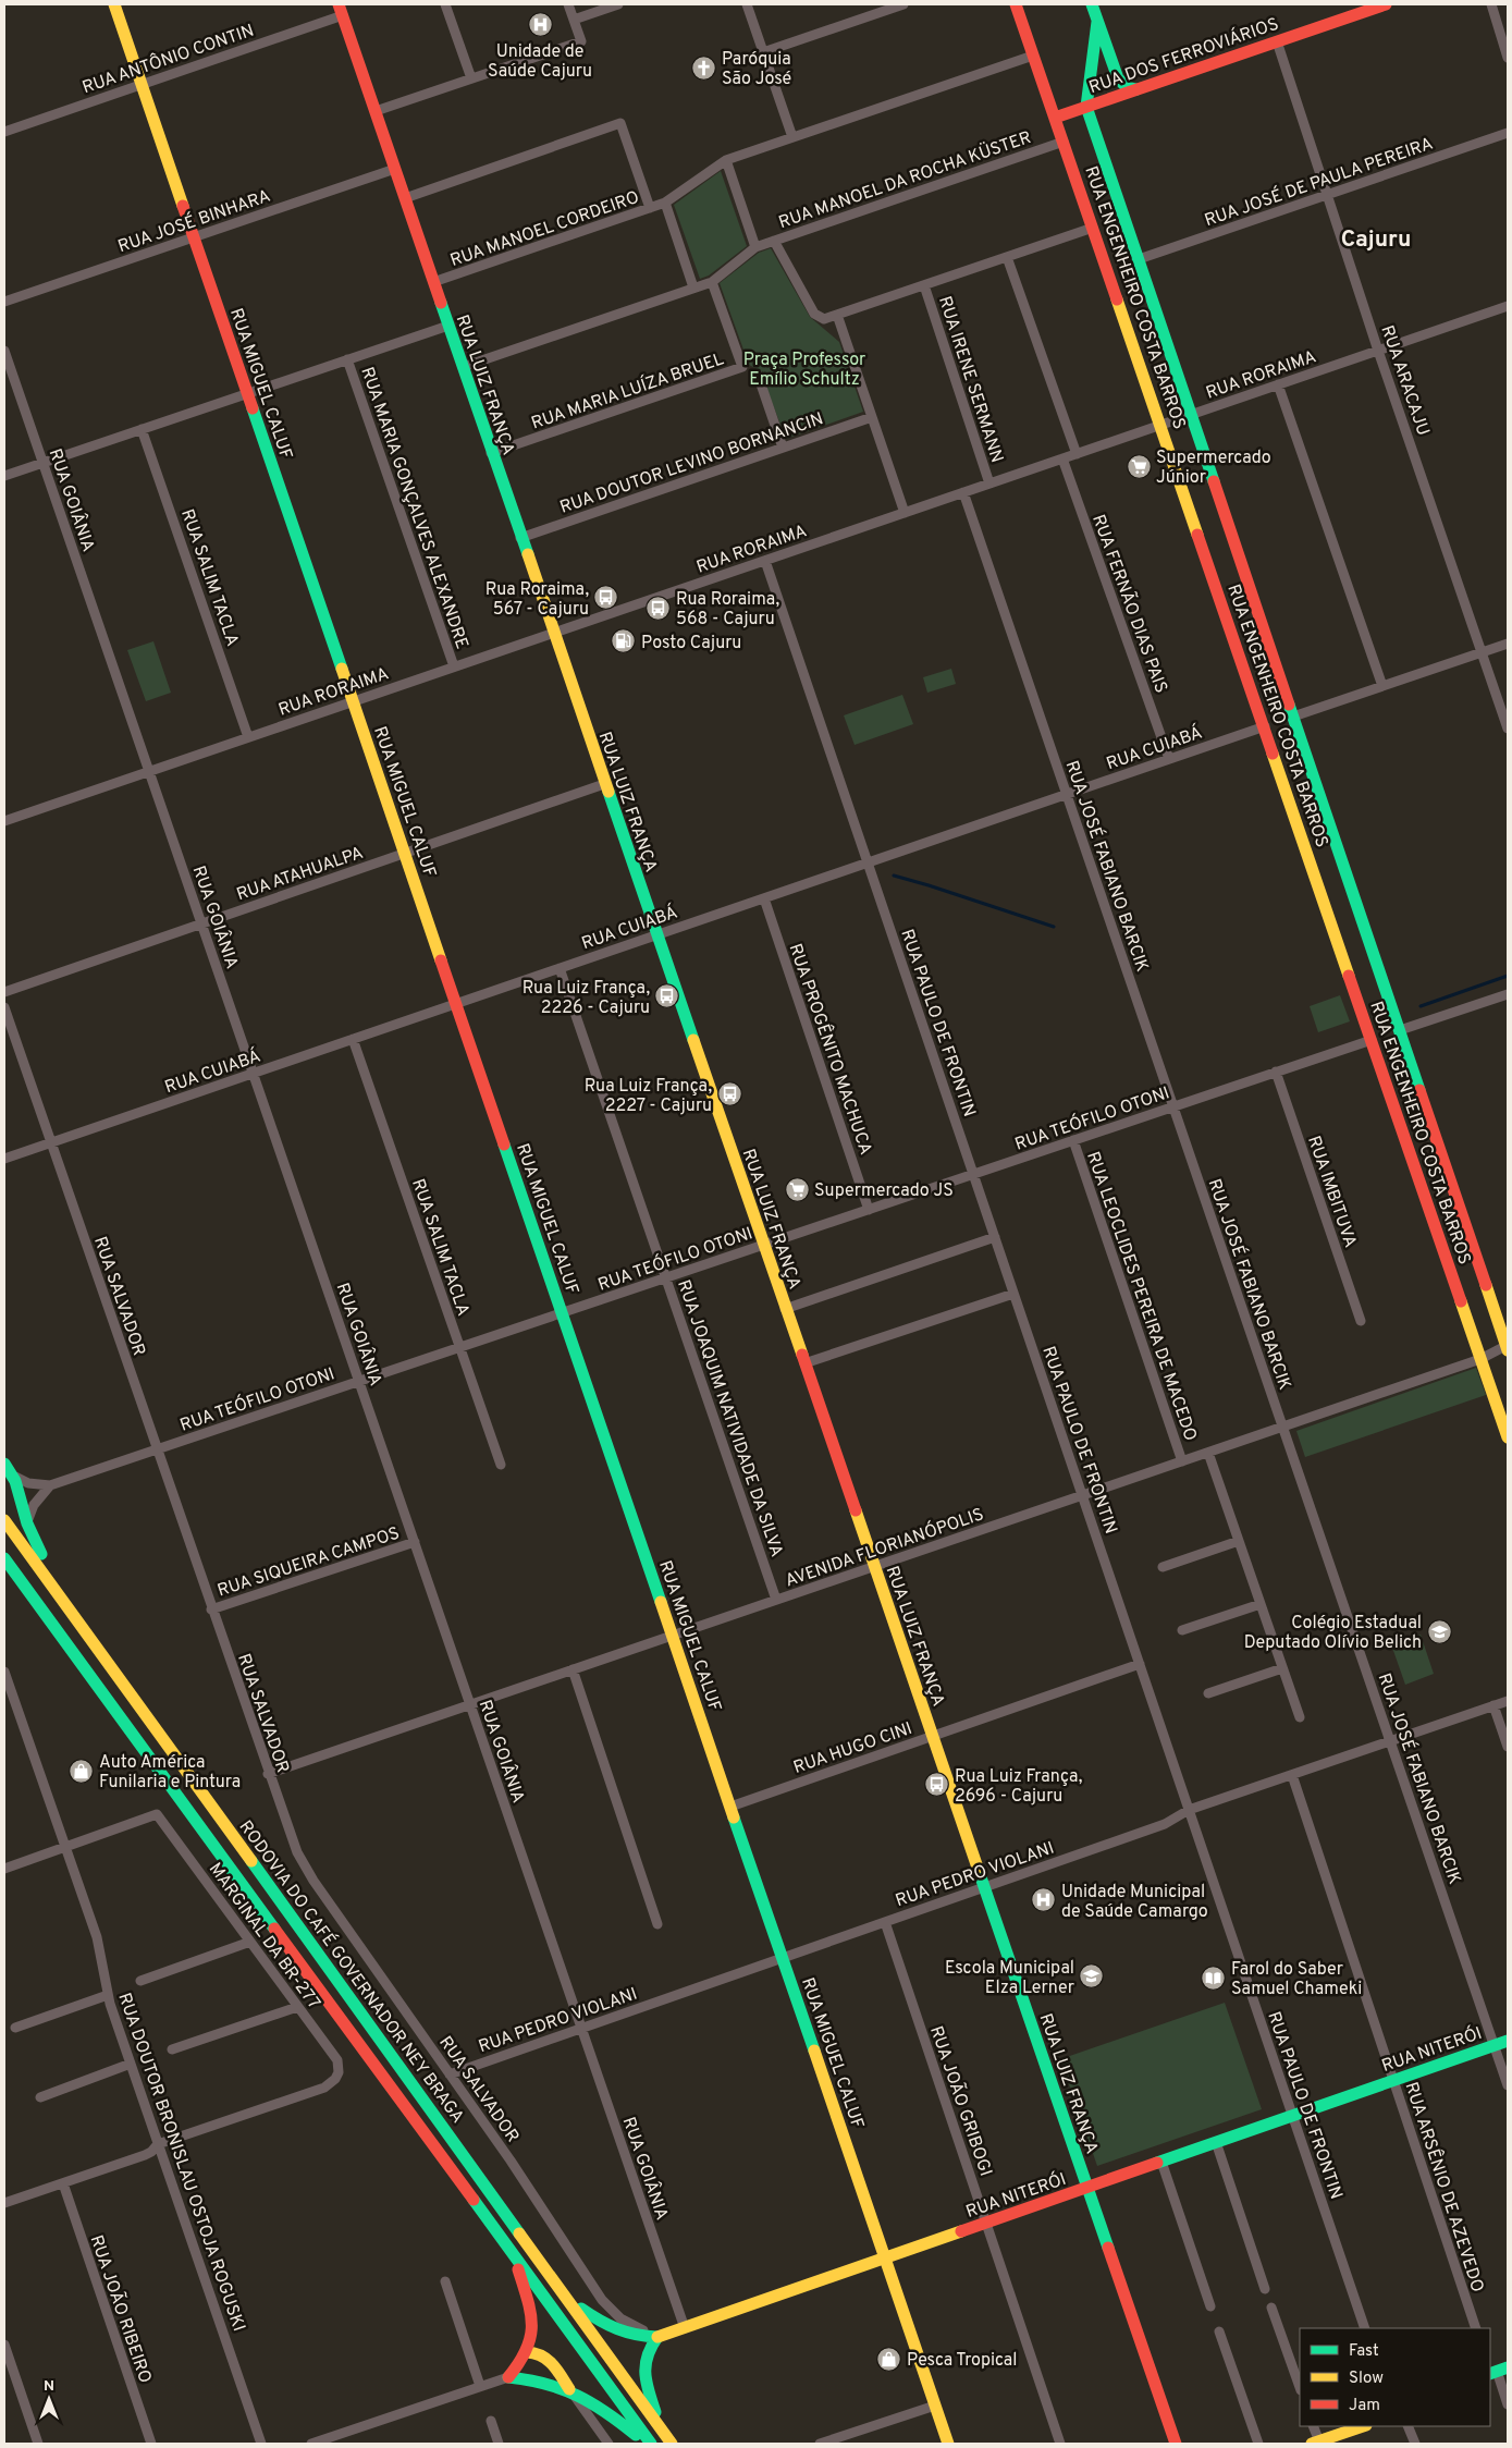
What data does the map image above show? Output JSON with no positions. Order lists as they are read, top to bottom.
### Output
{
  "streets": {
    "main road": [
      "RUA DOS FERROVIÁRIOS",
      "RUA ENGENHEIRO COSTA BARROS",
      "RUA MIGUEL CALUF",
      "RUA LUIZ FRANÇA",
      "RODOVIA DO CAFÉ GOVERNADOR NEY BRAGA",
      "RUA NITERÓI"
    ],
    "street": [
      "RUA ANTÔNIO CONTIN",
      "RUA MANOEL DA ROCHA KÜSTER",
      "RUA JOSÉ DE PAULA PEREIRA",
      "RUA JOSÉ BINHARA",
      "RUA MANOEL CORDEIRO",
      "RUA RORAIMA",
      "RUA IRENE SERMANN",
      "RUA ARACAJU",
      "RUA MARIA LUÍZA BRUEL",
      "RUA DOUTOR LEVINO BORNANCIN",
      "RUA GOIÂNIA",
      "RUA MARIA GONÇALVES ALEXANDRE",
      "RUA SALIM TACLA",
      "RUA FERNÃO DIAS PAIS",
      "RUA CUIABÁ",
      "RUA JOSÉ FABIANO BARCIK",
      "RUA ATAHUALPA",
      "RUA PAULO DE FRONTIN",
      "RUA PROGÊNITO MACHUCA",
      "RUA TEÓFILO OTONI",
      "RUA IMBITUVA",
      "RUA SALVADOR",
      "RUA LEOCLIDES PEREIRA DE MACEDO",
      "RUA JOAQUIM NATIVIDADE DA SILVA",
      "AVENIDA FLORIANÓPOLIS",
      "RUA SIQUEIRA CAMPOS",
      "RUA HUGO CINI",
      "RUA PEDRO VIOLANI",
      "MARGINAL DA BR-277",
      "RUA JOÃO GRIBOGI",
      "RUA DOUTOR BRONISLAU OSTOJA ROGUSKI",
      "RUA ARSÊNIO DE AZEVEDO",
      "RUA JOÃO RIBEIRO"
    ]
  },
  "crossings": [
    ["RUA DOS FERROVIÁRIOS", "RUA ENGENHEIRO COSTA BARROS"],
    ["RUA DOS FERROVIÁRIOS", "RUA ARACAJU"],
    ["RUA ANTÔNIO CONTIN", "RUA MIGUEL CALUF"],
    ["RUA ANTÔNIO CONTIN", "RUA LUIZ FRANÇA"],
    ["RUA MANOEL DA ROCHA KÜSTER", "RUA ENGENHEIRO COSTA BARROS"],
    ["RUA JOSÉ DE PAULA PEREIRA", "RUA ENGENHEIRO COSTA BARROS"],
    ["RUA JOSÉ DE PAULA PEREIRA", "RUA ARACAJU"],
    ["RUA JOSÉ BINHARA", "RUA MIGUEL CALUF"],
    ["RUA JOSÉ BINHARA", "RUA LUIZ FRANÇA"],
    ["RUA MANOEL CORDEIRO", "RUA ENGENHEIRO COSTA BARROS"],
    ["RUA MANOEL CORDEIRO", "RUA LUIZ FRANÇA"],
    ["RUA ENGENHEIRO COSTA BARROS", "RUA RORAIMA"],
    ["RUA ENGENHEIRO COSTA BARROS", "RUA CUIABÁ"],
    ["RUA ENGENHEIRO COSTA BARROS", "RUA TEÓFILO OTONI"],
    ["RUA ENGENHEIRO COSTA BARROS", "AVENIDA FLORIANÓPOLIS"],
    ["RUA RORAIMA", "RUA IRENE SERMANN"],
    ["RUA RORAIMA", "RUA ARACAJU"],
    ["RUA RORAIMA", "RUA MIGUEL CALUF"],
    ["RUA RORAIMA", "RUA LUIZ FRANÇA"],
    ["RUA RORAIMA", "RUA GOIÂNIA"],
    ["RUA RORAIMA", "RUA MARIA GONÇALVES ALEXANDRE"],
    ["RUA RORAIMA", "RUA SALIM TACLA"],
    ["RUA RORAIMA", "RUA FERNÃO DIAS PAIS"],
    ["RUA RORAIMA", "RUA JOSÉ FABIANO BARCIK"],
    ["RUA RORAIMA", "RUA PAULO DE FRONTIN"],
    ["RUA MIGUEL CALUF", "RUA CUIABÁ"],
    ["RUA MIGUEL CALUF", "RUA ATAHUALPA"],
    ["RUA MIGUEL CALUF", "RUA TEÓFILO OTONI"],
    ["RUA MIGUEL CALUF", "AVENIDA FLORIANÓPOLIS"],
    ["RUA MIGUEL CALUF", "RUA HUGO CINI"],
    ["RUA MIGUEL CALUF", "RUA PEDRO VIOLANI"],
    ["RUA MIGUEL CALUF", "RUA NITERÓI"],
    ["RUA LUIZ FRANÇA", "RUA MARIA LUÍZA BRUEL"],
    ["RUA LUIZ FRANÇA", "RUA DOUTOR LEVINO BORNANCIN"],
    ["RUA LUIZ FRANÇA", "RUA CUIABÁ"],
    ["RUA LUIZ FRANÇA", "RUA ATAHUALPA"],
    ["RUA LUIZ FRANÇA", "RUA TEÓFILO OTONI"],
    ["RUA LUIZ FRANÇA", "AVENIDA FLORIANÓPOLIS"],
    ["RUA LUIZ FRANÇA", "RUA HUGO CINI"],
    ["RUA LUIZ FRANÇA", "RUA PEDRO VIOLANI"],
    ["RUA LUIZ FRANÇA", "RUA NITERÓI"],
    ["RUA GOIÂNIA", "RUA CUIABÁ"],
    ["RUA GOIÂNIA", "RUA ATAHUALPA"],
    ["RUA GOIÂNIA", "RUA TEÓFILO OTONI"],
    ["RUA GOIÂNIA", "AVENIDA FLORIANÓPOLIS"],
    ["RUA GOIÂNIA", "RUA SIQUEIRA CAMPOS"],
    ["RUA GOIÂNIA", "RUA PEDRO VIOLANI"],
    ["RUA GOIÂNIA", "RUA NITERÓI"],
    ["RUA SALIM TACLA", "RUA CUIABÁ"],
    ["RUA SALIM TACLA", "RUA TEÓFILO OTONI"],
    ["RUA FERNÃO DIAS PAIS", "RUA CUIABÁ"],
    ["RUA CUIABÁ", "RUA JOSÉ FABIANO BARCIK"],
    ["RUA CUIABÁ", "RUA PAULO DE FRONTIN"],
    ["RUA CUIABÁ", "RUA PROGÊNITO MACHUCA"],
    ["RUA CUIABÁ", "RUA SALVADOR"],
    ["RUA CUIABÁ", "RUA JOAQUIM NATIVIDADE DA SILVA"],
    ["RUA JOSÉ FABIANO BARCIK", "RUA TEÓFILO OTONI"],
    ["RUA JOSÉ FABIANO BARCIK", "AVENIDA FLORIANÓPOLIS"],
    ["RUA JOSÉ FABIANO BARCIK", "RUA PEDRO VIOLANI"],
    ["RUA JOSÉ FABIANO BARCIK", "RUA NITERÓI"],
    ["RUA PAULO DE FRONTIN", "RUA TEÓFILO OTONI"],
    ["RUA PAULO DE FRONTIN", "AVENIDA FLORIANÓPOLIS"],
    ["RUA PAULO DE FRONTIN", "RUA HUGO CINI"],
    ["RUA PAULO DE FRONTIN", "RUA PEDRO VIOLANI"],
    ["RUA PAULO DE FRONTIN", "RUA NITERÓI"],
    ["RUA PROGÊNITO MACHUCA", "RUA TEÓFILO OTONI"],
    ["RUA TEÓFILO OTONI", "RUA IMBITUVA"],
    ["RUA TEÓFILO OTONI", "RUA SALVADOR"],
    ["RUA TEÓFILO OTONI", "RUA LEOCLIDES PEREIRA DE MACEDO"],
    ["RUA TEÓFILO OTONI", "RUA JOAQUIM NATIVIDADE DA SILVA"],
    ["RUA SALVADOR", "AVENIDA FLORIANÓPOLIS"],
    ["RUA SALVADOR", "RUA SIQUEIRA CAMPOS"],
    ["RUA SALVADOR", "RUA PEDRO VIOLANI"],
    ["RUA SALVADOR", "RUA NITERÓI"],
    ["RUA LEOCLIDES PEREIRA DE MACEDO", "AVENIDA FLORIANÓPOLIS"],
    ["RUA JOAQUIM NATIVIDADE DA SILVA", "AVENIDA FLORIANÓPOLIS"],
    ["RUA PEDRO VIOLANI", "RUA JOÃO GRIBOGI"],
    ["RUA PEDRO VIOLANI", "RUA ARSÊNIO DE AZEVEDO"],
    ["MARGINAL DA BR-277", "RUA DOUTOR BRONISLAU OSTOJA ROGUSKI"],
    ["RODOVIA DO CAFÉ GOVERNADOR NEY BRAGA", "RUA NITERÓI"],
    ["RUA NITERÓI", "RUA JOÃO GRIBOGI"],
    ["RUA NITERÓI", "RUA ARSÊNIO DE AZEVEDO"]
  ],
  "districts": ["Cajuru"],
  "parks": ["Praça Professor Emílio Schultz"],
  "places": {
    "hospital": ["Unidade de Saúde Cajuru", "Unidade Municipal de Saúde Camargo"],
    "church": ["Paróquia São José"],
    "supermarket": ["Supermercado Júnior", "Supermercado JS"],
    "bus stop": [
      "Rua Roraima, 567 - Cajuru",
      "Rua Roraima, 568 - Cajuru",
      "Rua Luiz França, 2226 - Cajuru",
      "Rua Luiz França, 2227 - Cajuru",
      "Rua Luiz França, 2696 - Cajuru"
    ],
    "fuel station": ["Posto Cajuru"],
    "school or university": ["Colégio Estadual Deputado Olívio Belich", "Escola Municipal Elza Lerner"],
    "shop": ["Auto América Funilaria e Pintura", "Pesca Tropical"],
    "library": ["Farol do Saber Samuel Chameki"]
  },
  "legend": ["Fast", "Slow", "Jam"],
  "north": "top"
}
